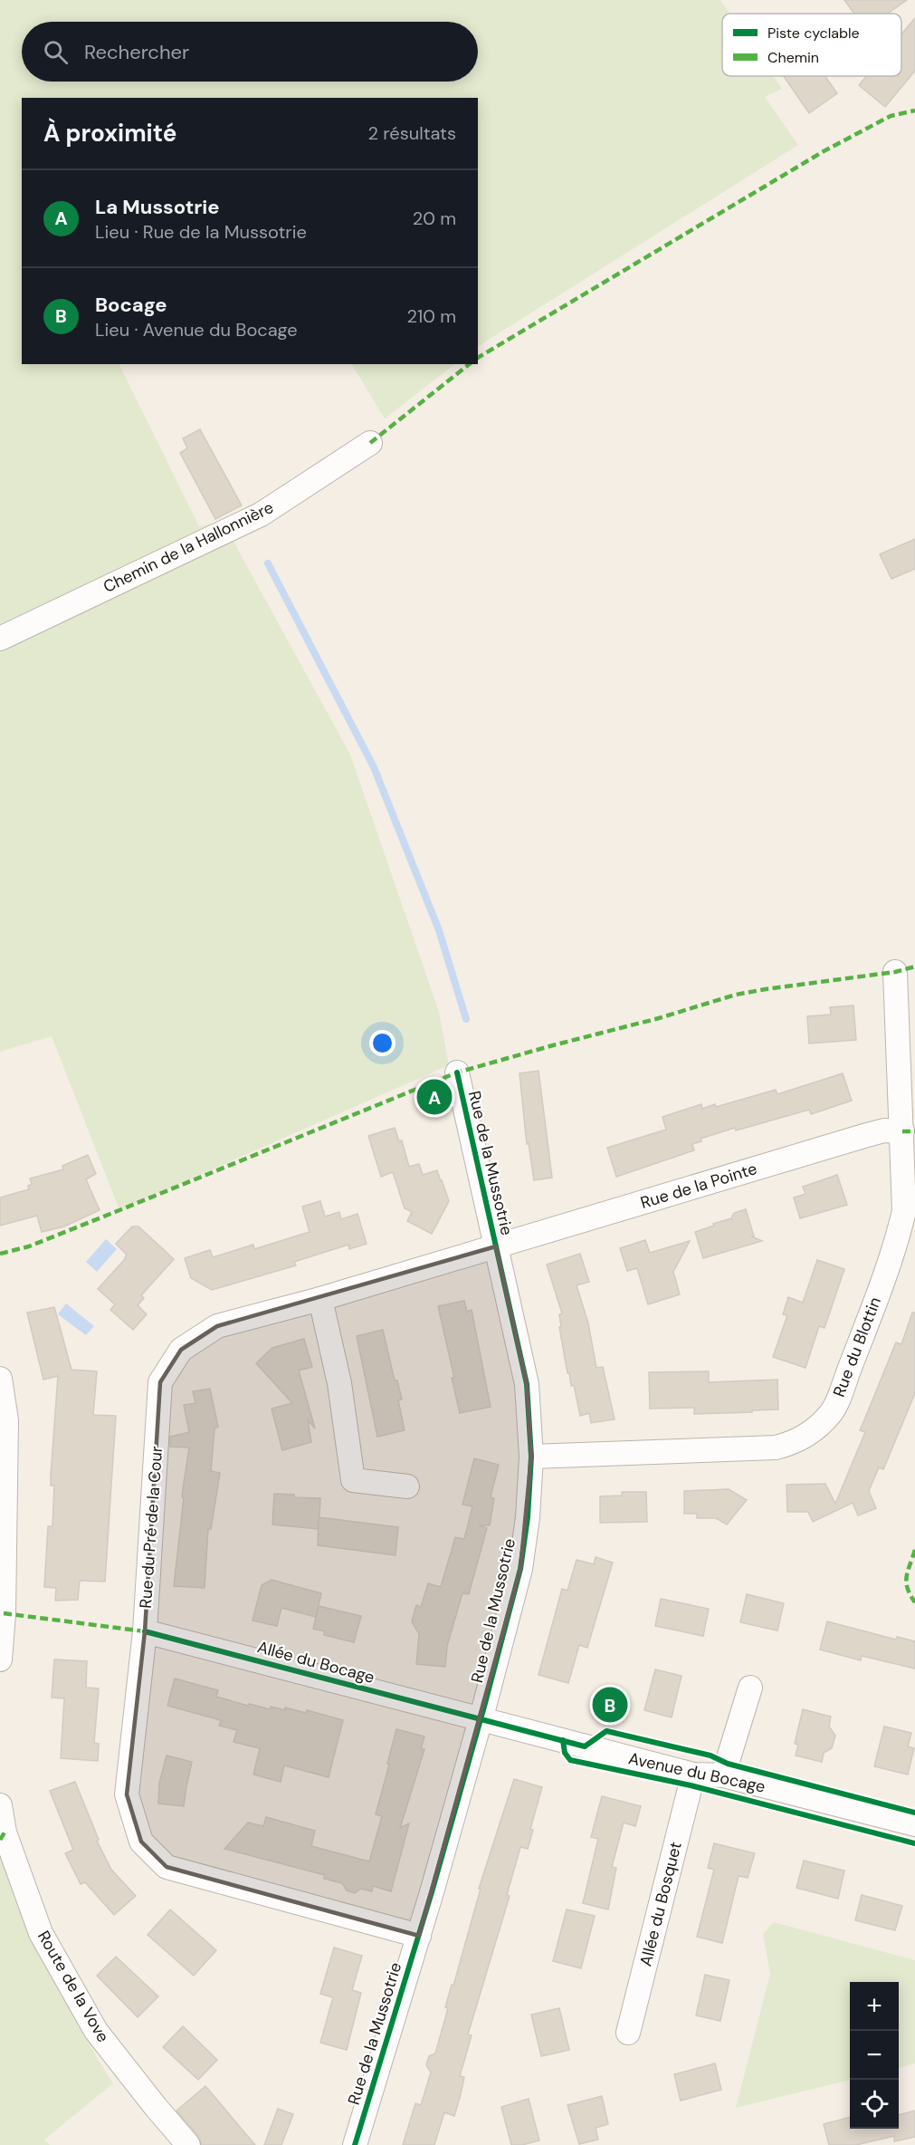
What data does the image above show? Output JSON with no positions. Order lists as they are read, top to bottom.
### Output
{
  "streets": {
    "street": [
      "Chemin de la Hallonnière",
      "Rue de la Mussotrie",
      "Rue de la Pointe",
      "Rue du Blottin",
      "Rue du Pré de la Cour",
      "Allée du Bocage",
      "Avenue du Bocage",
      "Allée du Bosquet",
      "Route de la Vove"
    ]
  },
  "crossings": [
    ["Rue de la Mussotrie", "Rue de la Pointe"],
    ["Rue de la Mussotrie", "Rue du Blottin"],
    ["Rue de la Mussotrie", "Rue du Pré de la Cour"],
    ["Rue de la Mussotrie", "Allée du Bocage"],
    ["Rue de la Mussotrie", "Avenue du Bocage"],
    ["Rue de la Pointe", "Rue du Blottin"],
    ["Rue de la Pointe", "Rue du Pré de la Cour"],
    ["Rue du Pré de la Cour", "Allée du Bocage"],
    ["Allée du Bocage", "Avenue du Bocage"],
    ["Avenue du Bocage", "Allée du Bosquet"]
  ],
  "legend": ["Piste cyclable", "Chemin"],
  "page": {
    "search": "Rechercher",
    "heading": ["À proximité", "2 résultats"],
    "list": [
      {
        "mark": "A",
        "name": "La Mussotrie",
        "note": "Lieu · Rue de la Mussotrie",
        "value": "20 m"
      },
      {
        "mark": "B",
        "name": "Bocage",
        "note": "Lieu · Avenue du Bocage",
        "value": "210 m"
      }
    ],
    "pins": ["A", "B"],
    "map_buttons": ["+", "−"]
  }
}
